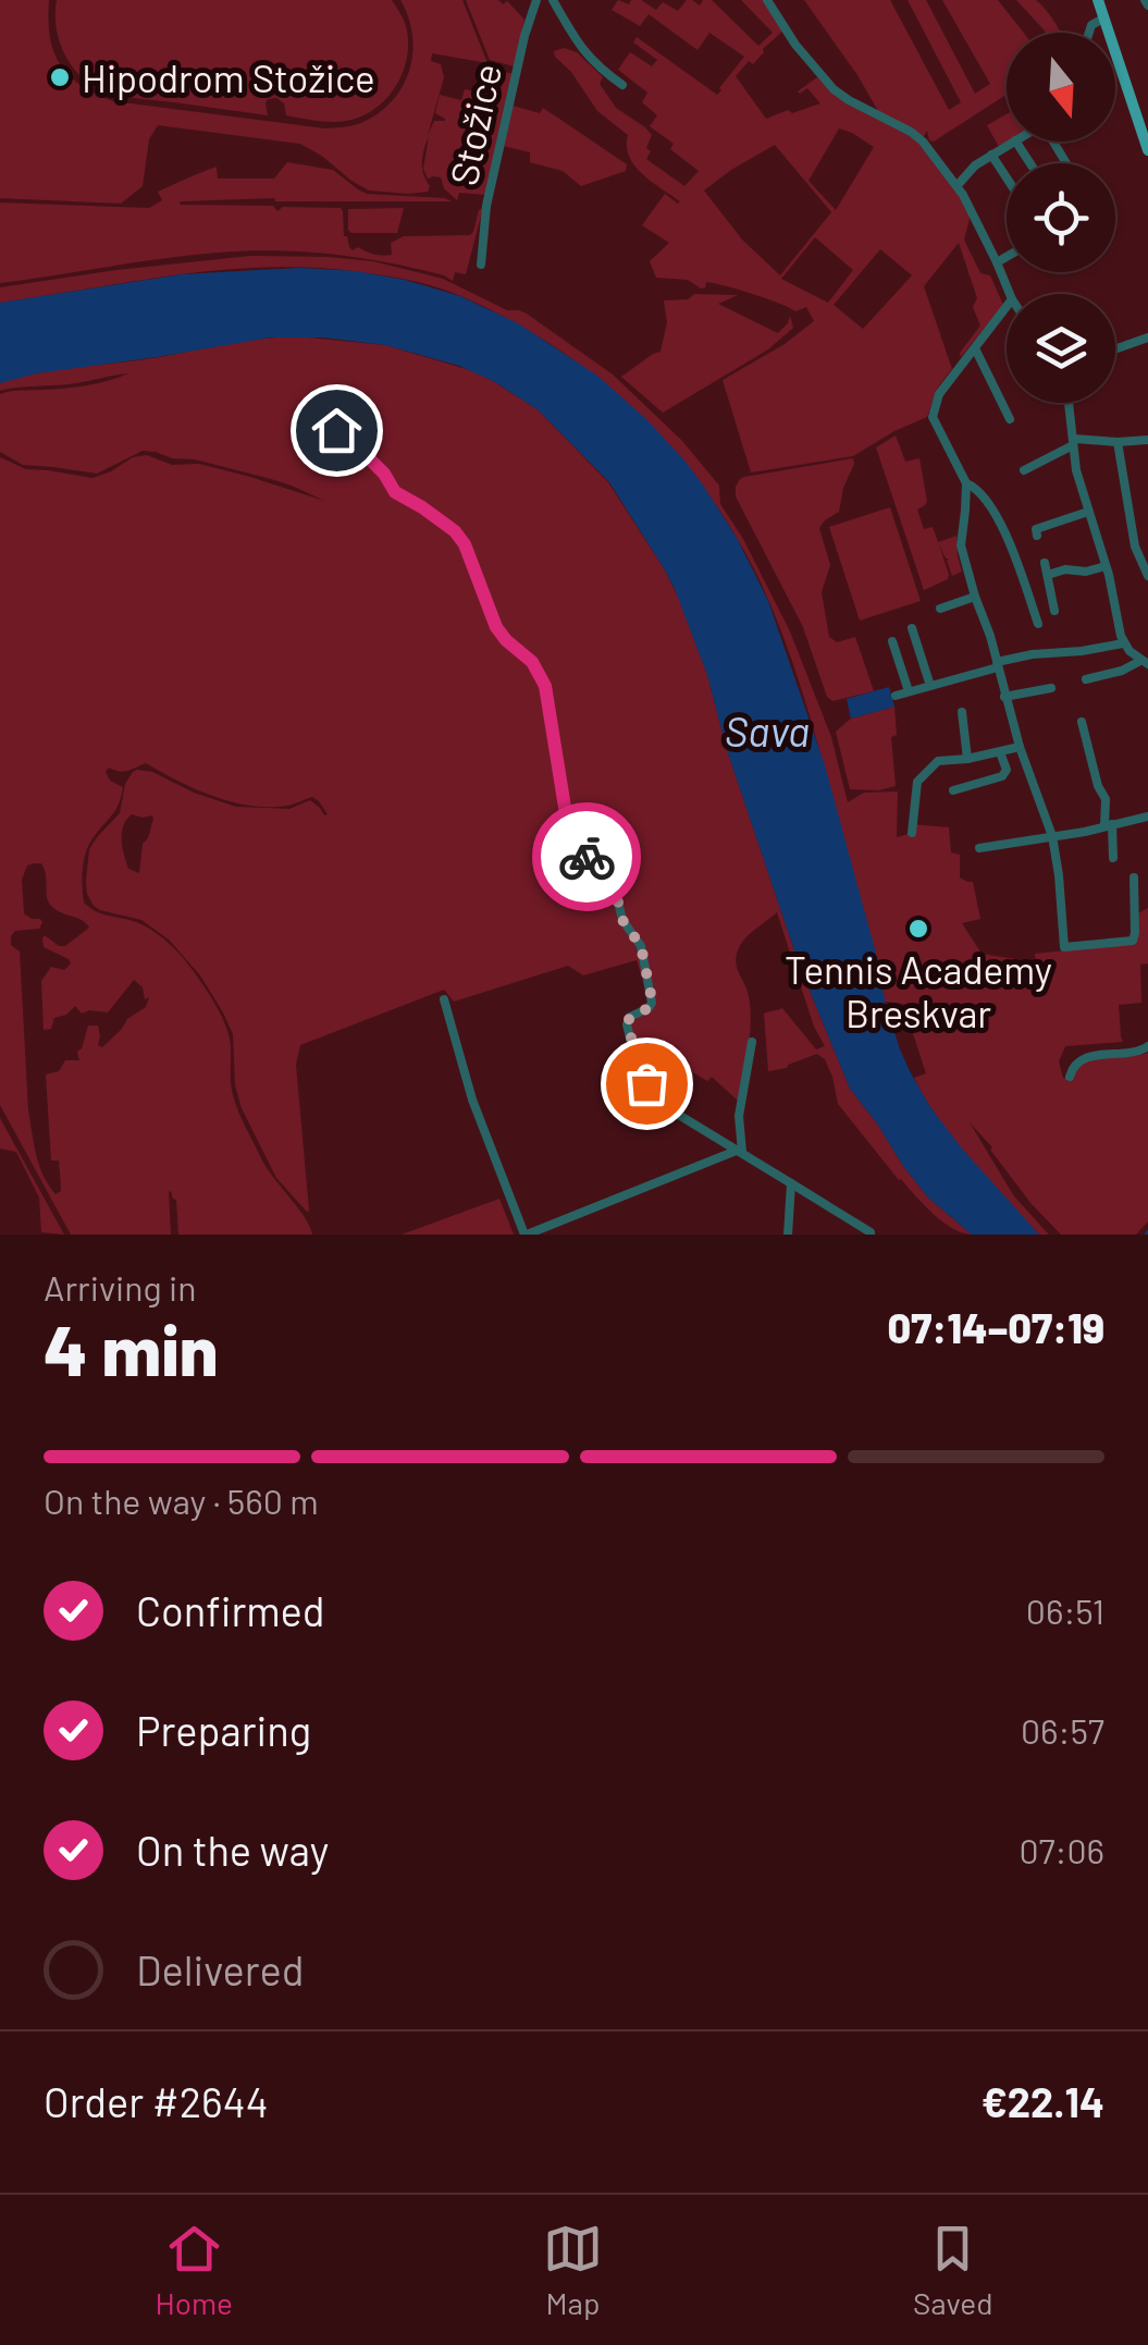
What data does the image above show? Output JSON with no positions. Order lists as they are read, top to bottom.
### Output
{
  "streets": {
    "street": ["Stožice"]
  },
  "water": ["Sava"],
  "places": ["Hipodrom Stožice", "Tennis Academy Breskvar"],
  "north": "bottom",
  "page": {
    "heading": ["4 min", "Arriving in", "07:14–07:19"],
    "panel": ["Order #2644", "€22.14"],
    "bar": "On the way · 560 m",
    "list": [
      ["Confirmed", "06:51"],
      ["Preparing", "06:57"],
      ["On the way", "07:06"],
      "Delivered"
    ],
    "tabs": ["Home", "Map", "Saved"]
  }
}
